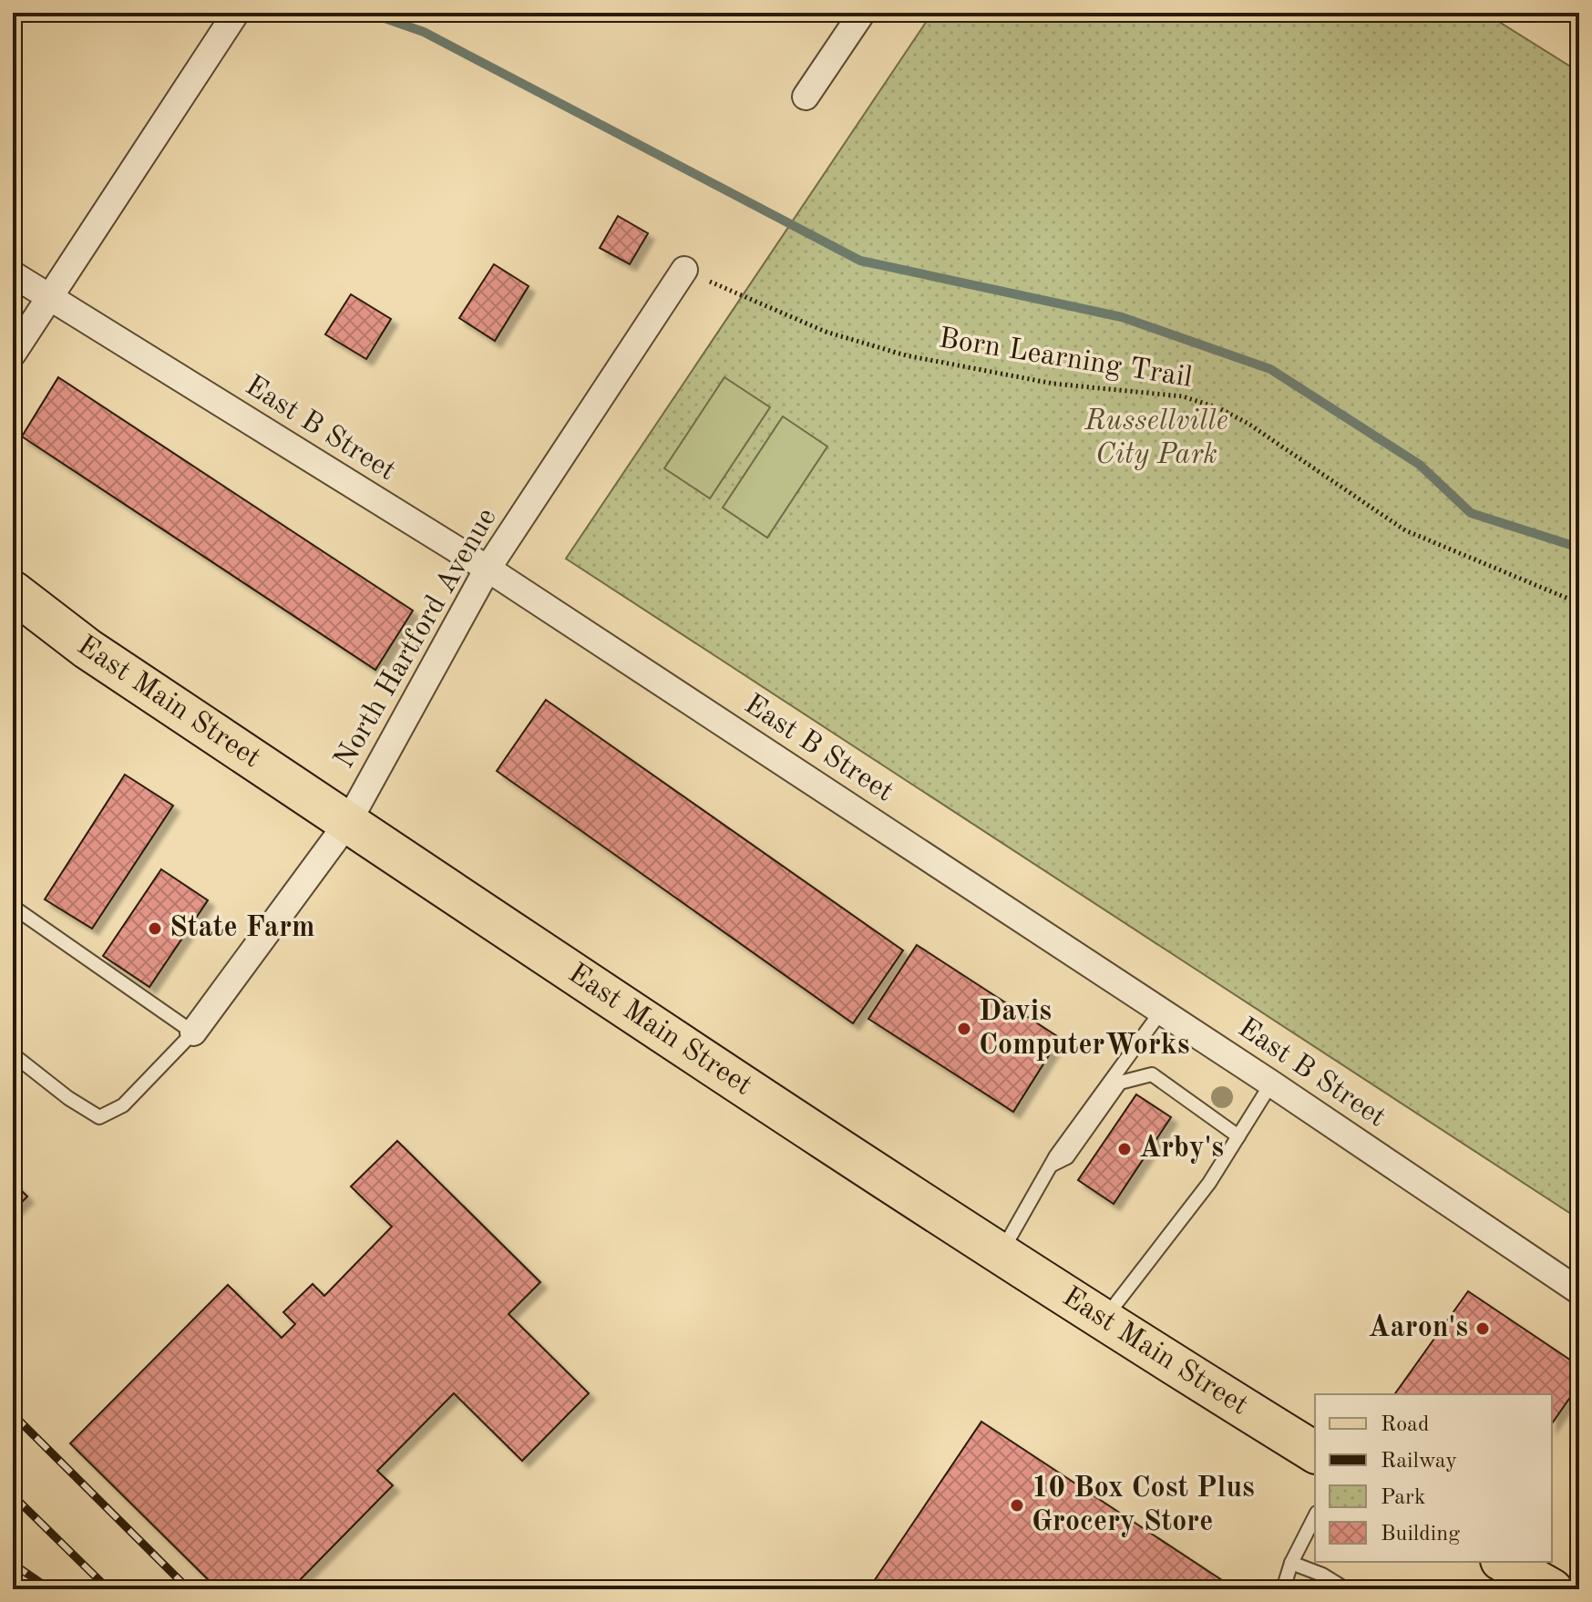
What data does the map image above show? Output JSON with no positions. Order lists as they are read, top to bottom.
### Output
{
  "streets": {
    "main road": ["East Main Street"],
    "street": ["East B Street", "North Hartford Avenue"],
    "path": ["Born Learning Trail"]
  },
  "crossings": [
    ["Born Learning Trail", "North Hartford Avenue"],
    ["East B Street", "North Hartford Avenue"],
    ["North Hartford Avenue", "East Main Street"]
  ],
  "parks": ["Russellville City Park"],
  "places": [
    "State Farm",
    "Davis ComputerWorks",
    "Arby's",
    "Aaron's",
    "10 Box Cost Plus Grocery Store"
  ],
  "legend": [
    "Road",
    "Railway",
    "Park",
    "Building"
  ]
}
